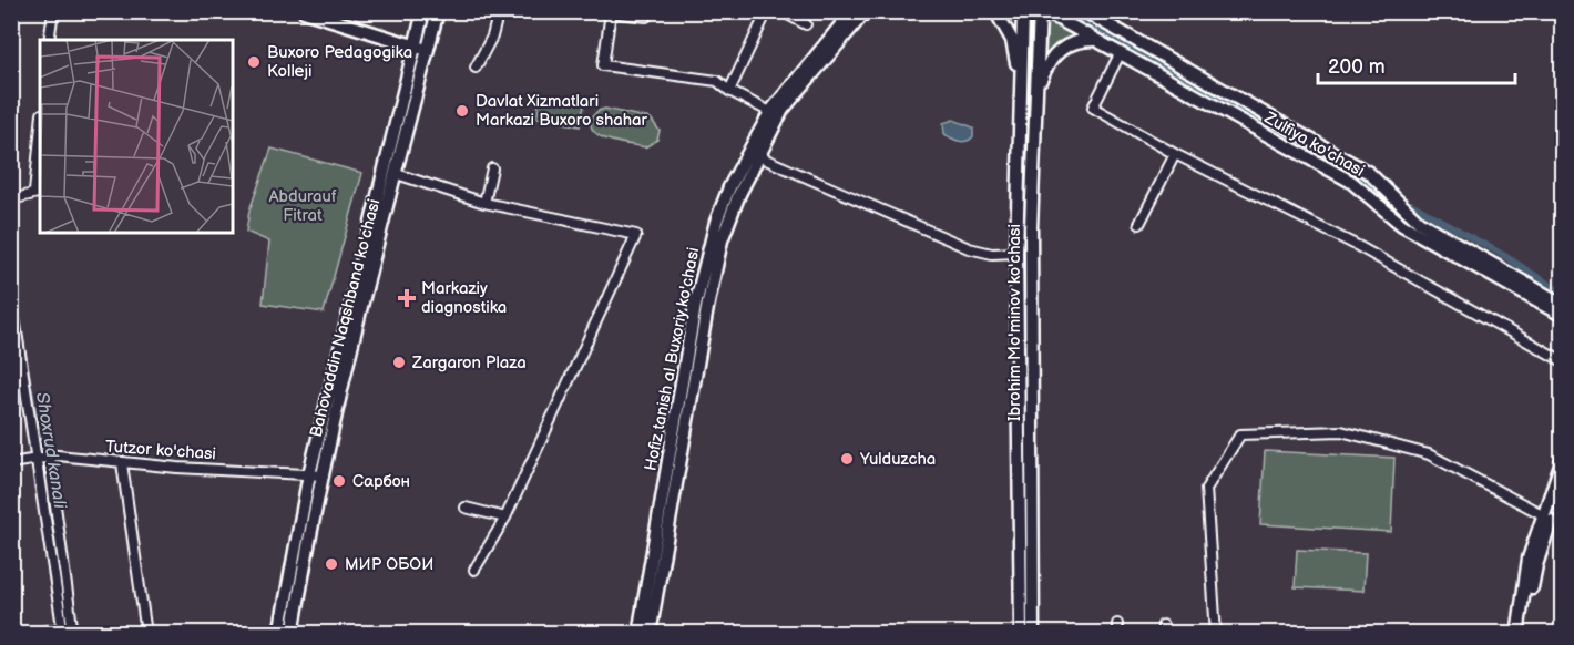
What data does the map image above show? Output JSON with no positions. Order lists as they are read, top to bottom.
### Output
{
  "streets": {
    "main road": [
      "Zulfiya ko'chasi",
      "Bahovaddin Naqshband ko'chasi",
      "Ibrohim Mo'minov ko'chasi",
      "Hofiz tanish al Buxoriy ko'chasi"
    ],
    "street": ["Tutzor ko'chasi"]
  },
  "crossings": [
    ["Zulfiya ko'chasi", "Ibrohim Mo'minov ko'chasi"],
    ["Bahovaddin Naqshband ko'chasi", "Tutzor ko'chasi"]
  ],
  "water": ["Shoxrud kanali"],
  "parks": ["Abdurauf Fitrat"],
  "places": {
    "other": [
      "Buxoro Pedagogika Kolleji",
      "Davlat Xizmatlari Markazi Buxoro shahar",
      "Zargaron Plaza",
      "Yulduzcha",
      "Сарбон",
      "МИР ОБОИ"
    ],
    "health": ["Markaziy diagnostika"]
  },
  "scale_bar": "200 m"
}
